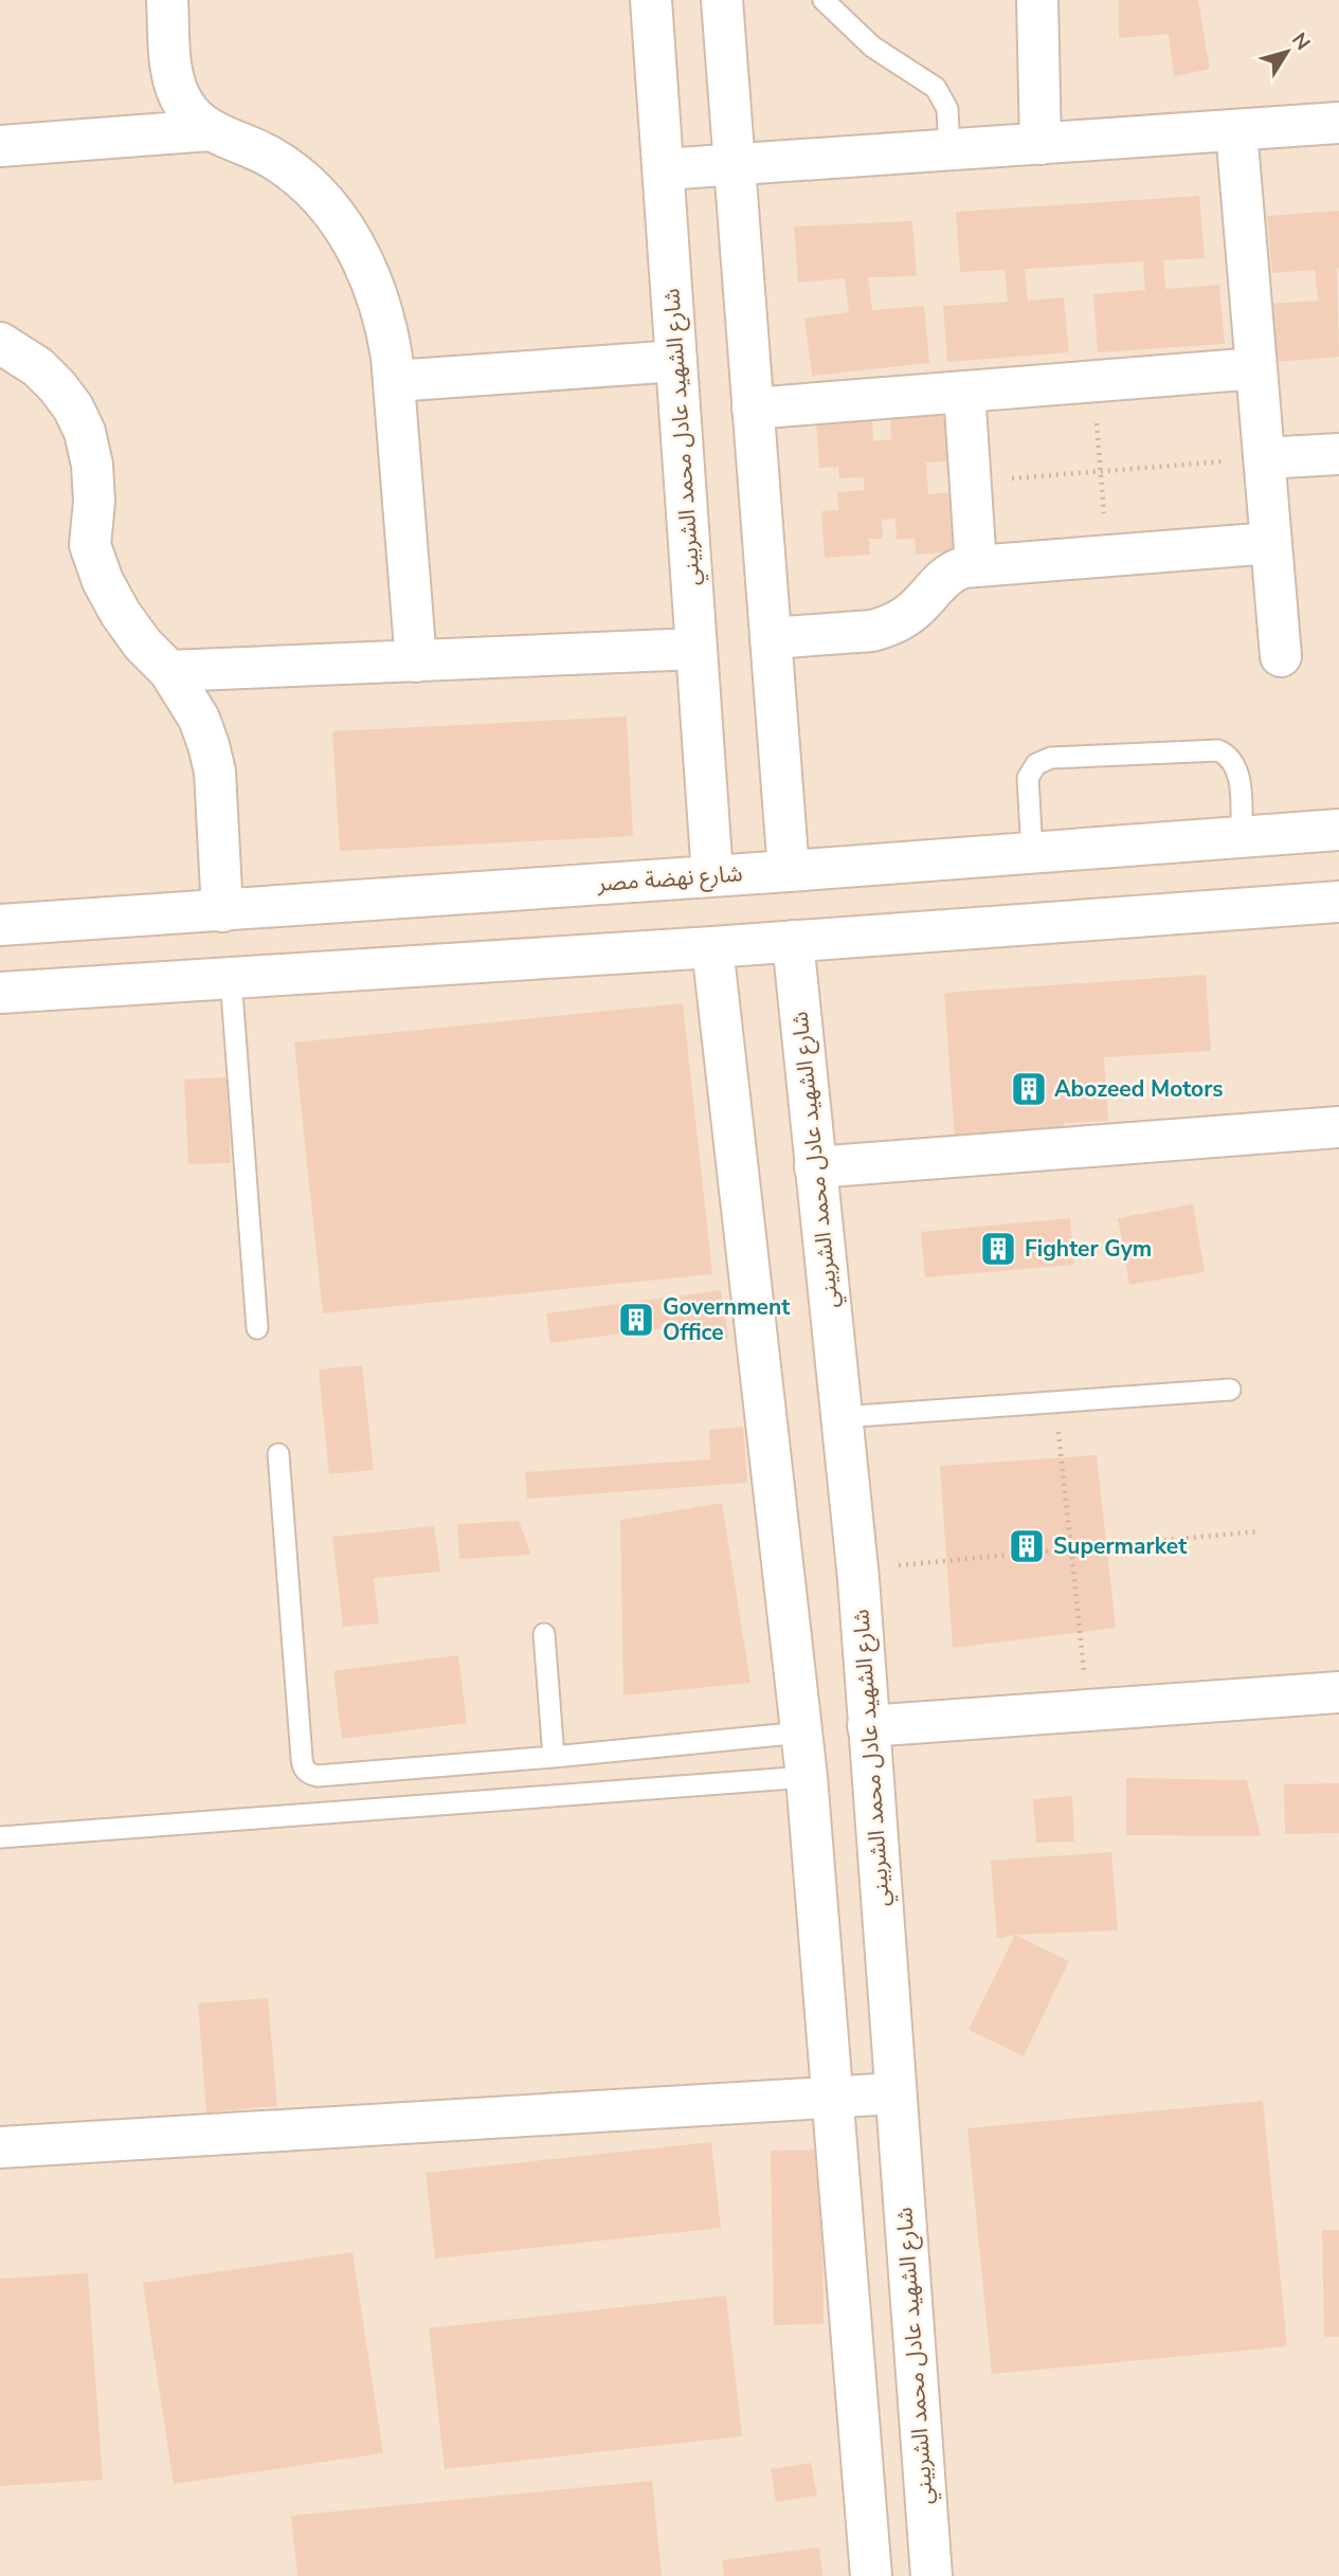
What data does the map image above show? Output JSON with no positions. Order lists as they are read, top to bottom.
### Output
{
  "streets": {
    "street": ["شارع الشهيد عادل محمد الشربيني", "شارع نهضة مصر"]
  },
  "crossings": [
    ["شارع الشهيد عادل محمد الشربيني", "شارع نهضة مصر"]
  ],
  "places": {
    "building": [
      "Abozeed Motors",
      "Fighter Gym",
      "Government Office",
      "Supermarket"
    ]
  },
  "north": "top right"
}
